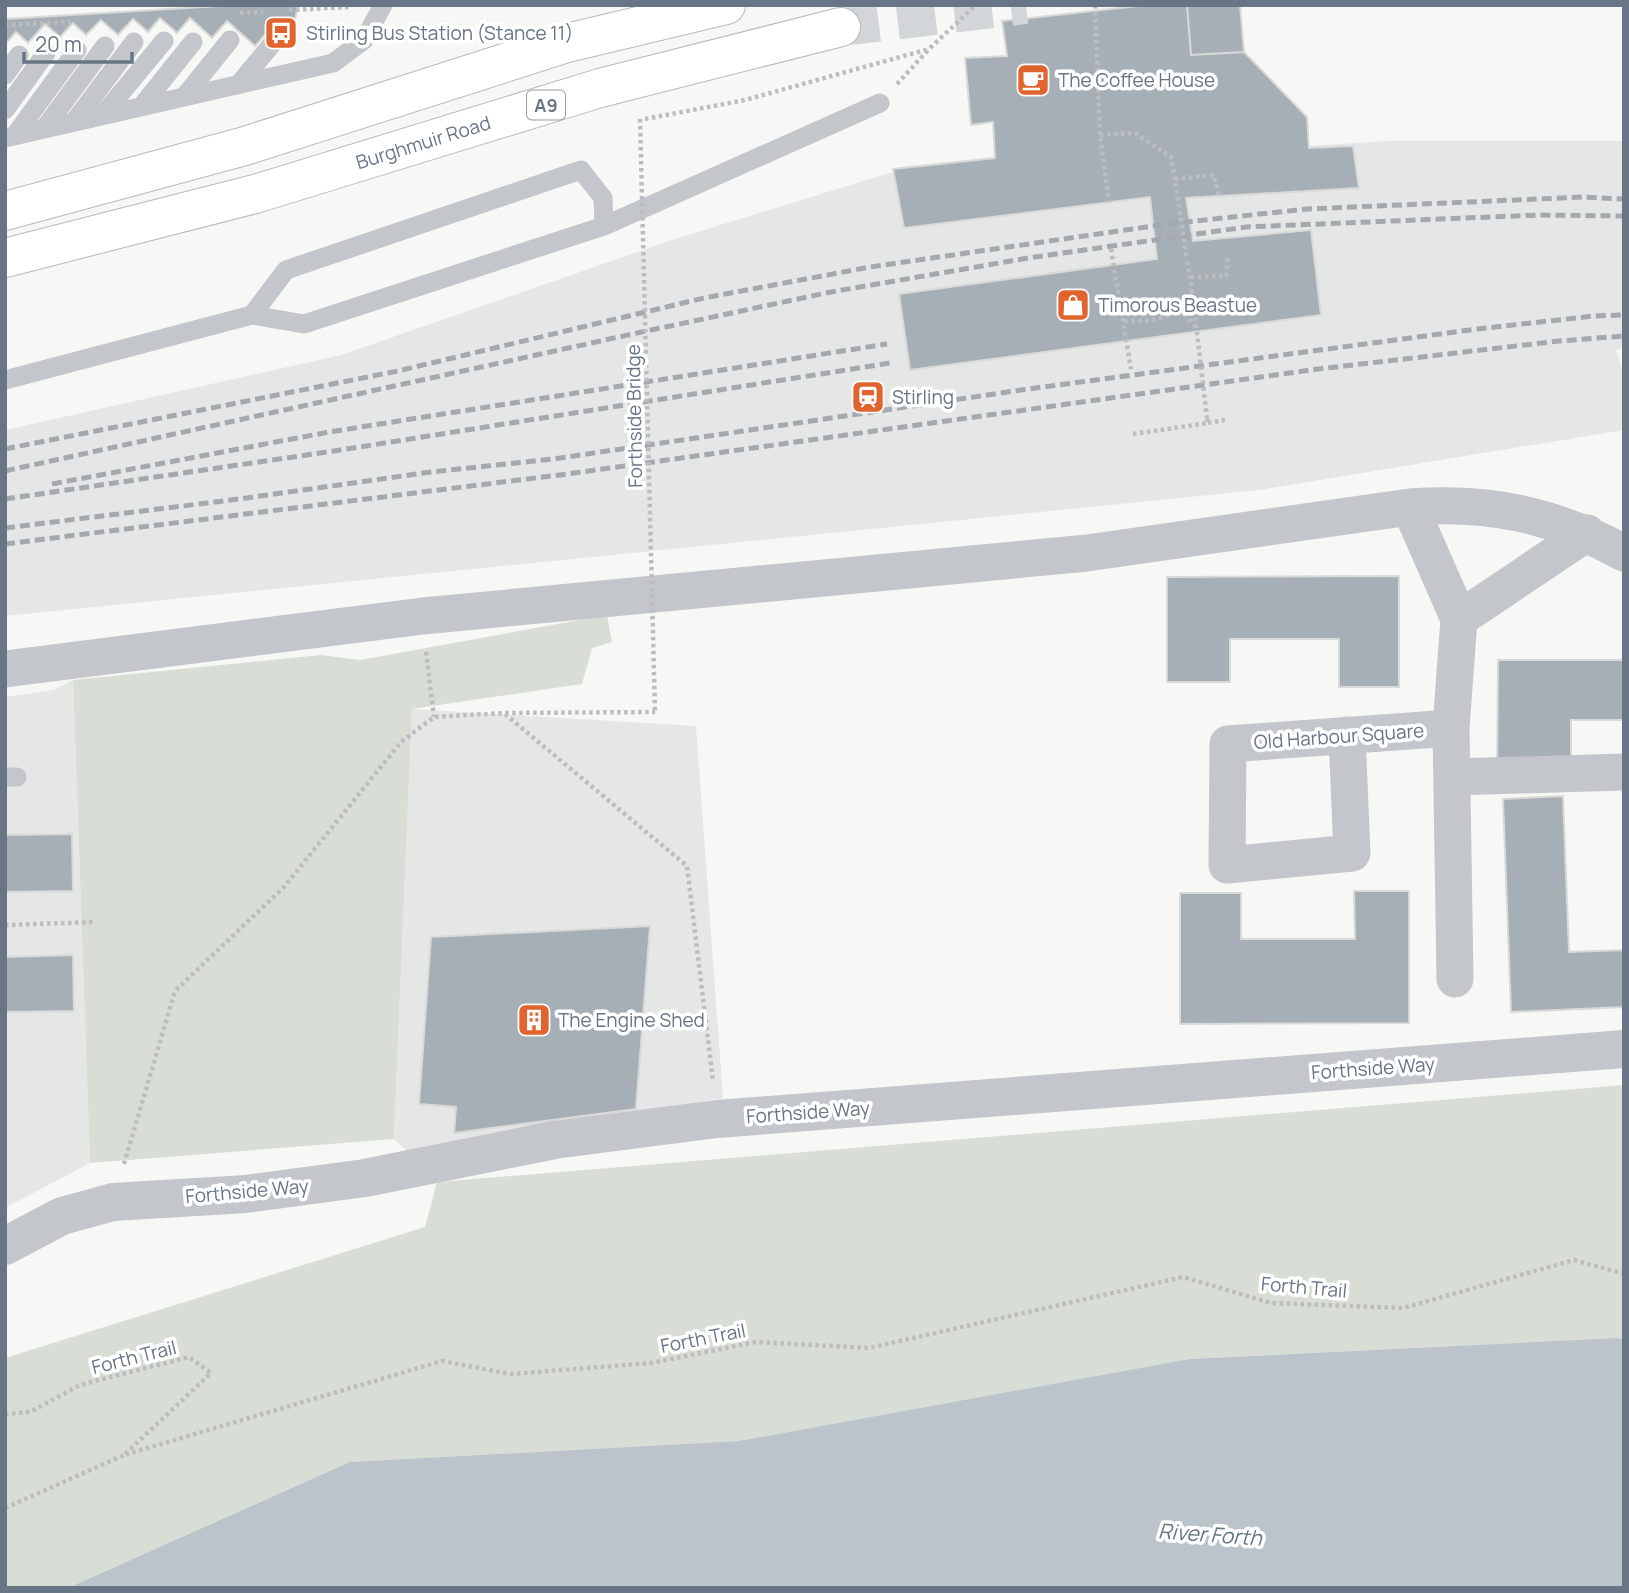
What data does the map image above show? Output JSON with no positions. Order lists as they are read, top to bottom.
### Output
{
  "streets": {
    "main road": ["A9", "Burghmuir Road"],
    "street": ["Old Harbour Square", "Forthside Way"],
    "path": ["Forthside Bridge", "Forth Trail"]
  },
  "water": ["River Forth"],
  "places": {
    "bus stop": ["Stirling Bus Station (Stance 11)"],
    "cafe": ["The Coffee House"],
    "shop": ["Timorous Beastue"],
    "station": ["Stirling"],
    "building": ["The Engine Shed"]
  },
  "scale_bar": "20 m"
}
